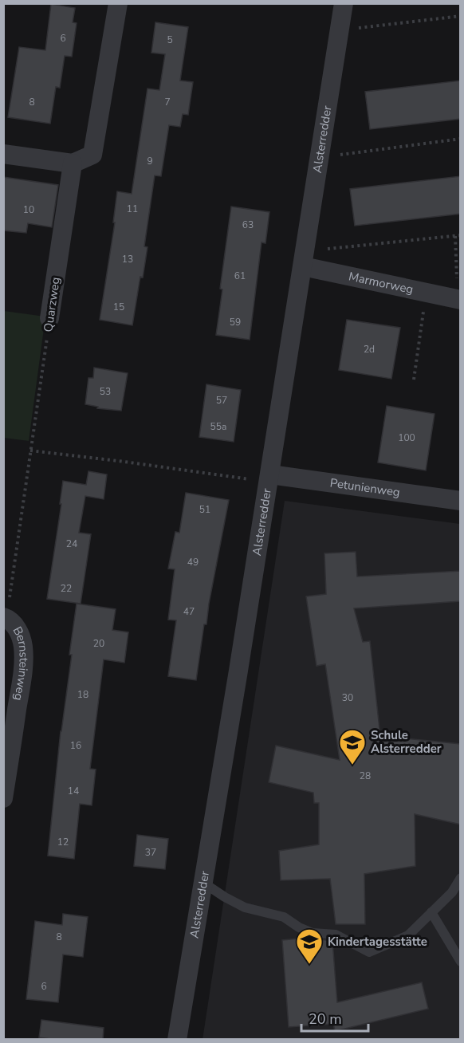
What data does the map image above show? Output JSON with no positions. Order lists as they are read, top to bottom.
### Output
{
  "streets": {
    "street": [
      "Alsterredder",
      "Marmorweg",
      "Quarzweg",
      "Petunienweg",
      "Bernsteinweg"
    ]
  },
  "crossings": [
    ["Alsterredder", "Marmorweg"],
    ["Alsterredder", "Petunienweg"],
    ["Quarzweg", "Bernsteinweg"]
  ],
  "places": {
    "school or university": ["Schule Alsterredder", "Kindertagesstätte"]
  },
  "house_numbers": [
    "6",
    "5",
    "8",
    "7",
    "9",
    "11",
    "10",
    "63",
    "13",
    "61",
    "15",
    "59",
    "2d",
    "53",
    "57",
    "55a",
    "100",
    "51",
    "24",
    "49",
    "22",
    "47",
    "20",
    "18",
    "30",
    "16",
    "28",
    "14",
    "12",
    "37",
    "8",
    "6"
  ],
  "scale_bar": "20 m"
}
